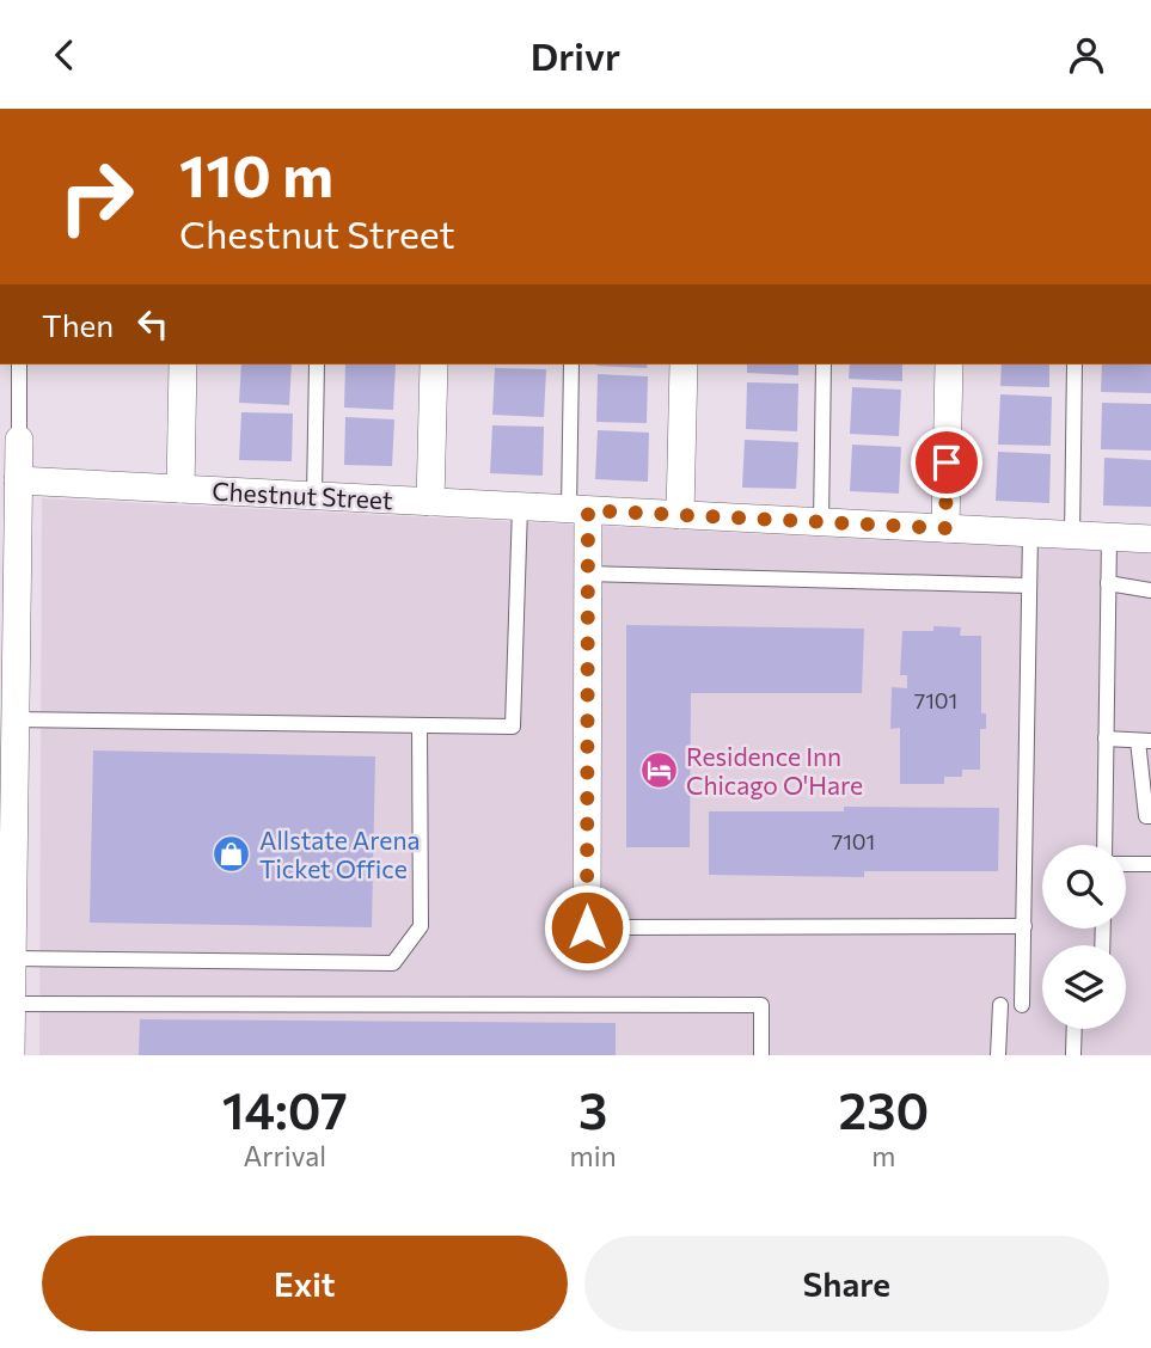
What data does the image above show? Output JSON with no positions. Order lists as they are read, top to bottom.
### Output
{
  "streets": {
    "street": ["Chestnut Street"]
  },
  "places": {
    "hotel": ["Residence Inn Chicago O'Hare"],
    "shop": ["Allstate Arena Ticket Office"]
  },
  "house_numbers": ["7101", "7101"],
  "page": {
    "header": "Drivr",
    "turn": ["110 m", "Chestnut Street"],
    "then": "Then",
    "eta": [
      "14:07",
      "Arrival",
      "3",
      "min",
      "230",
      "m"
    ],
    "buttons": ["Exit", "Share"]
  }
}
